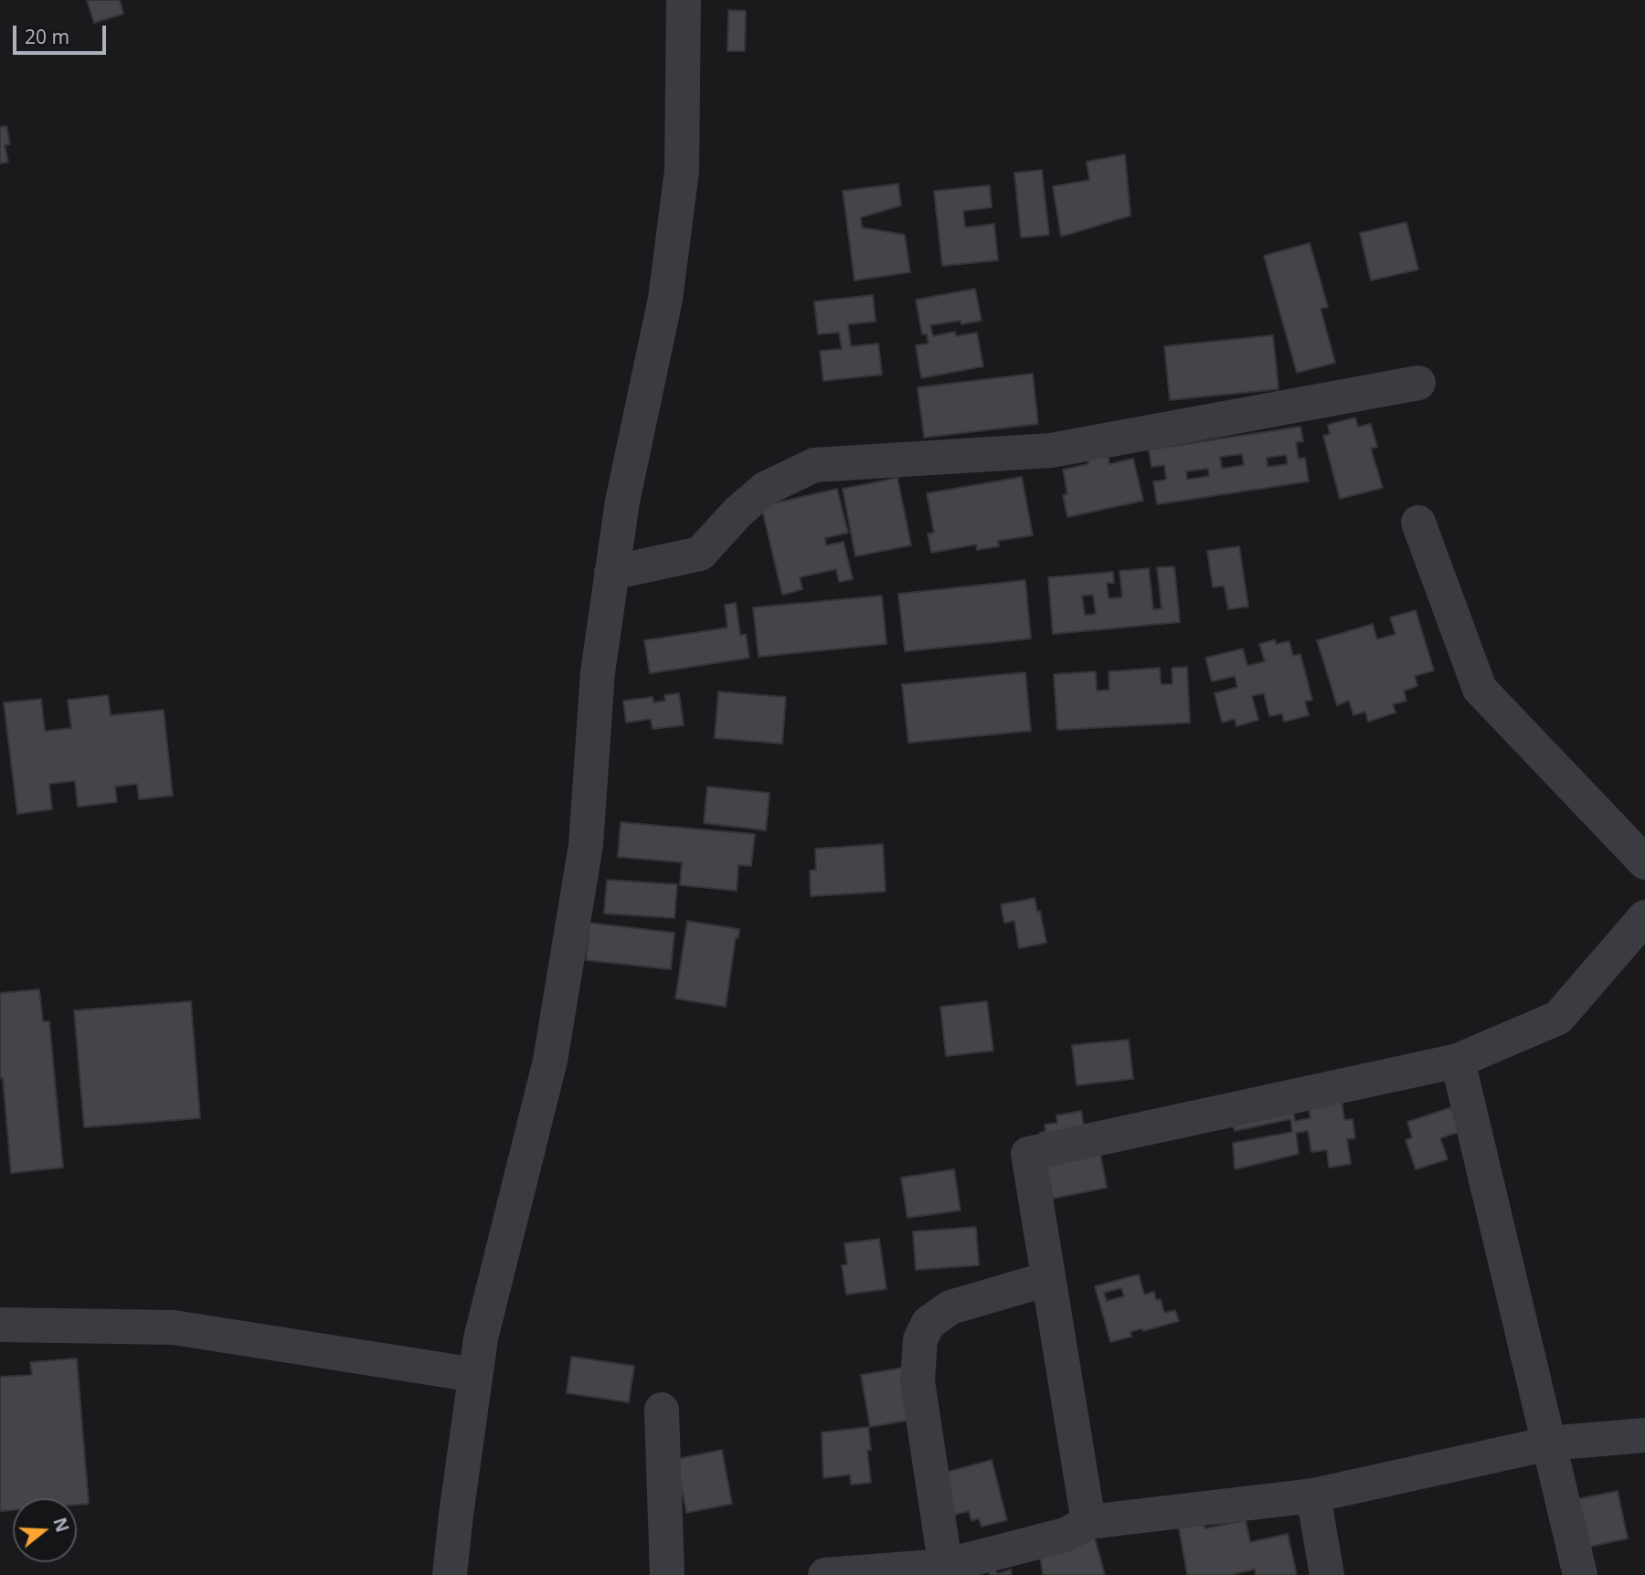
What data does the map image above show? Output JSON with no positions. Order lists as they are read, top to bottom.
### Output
{
  "scale_bar": "20 m",
  "north": "right"
}
